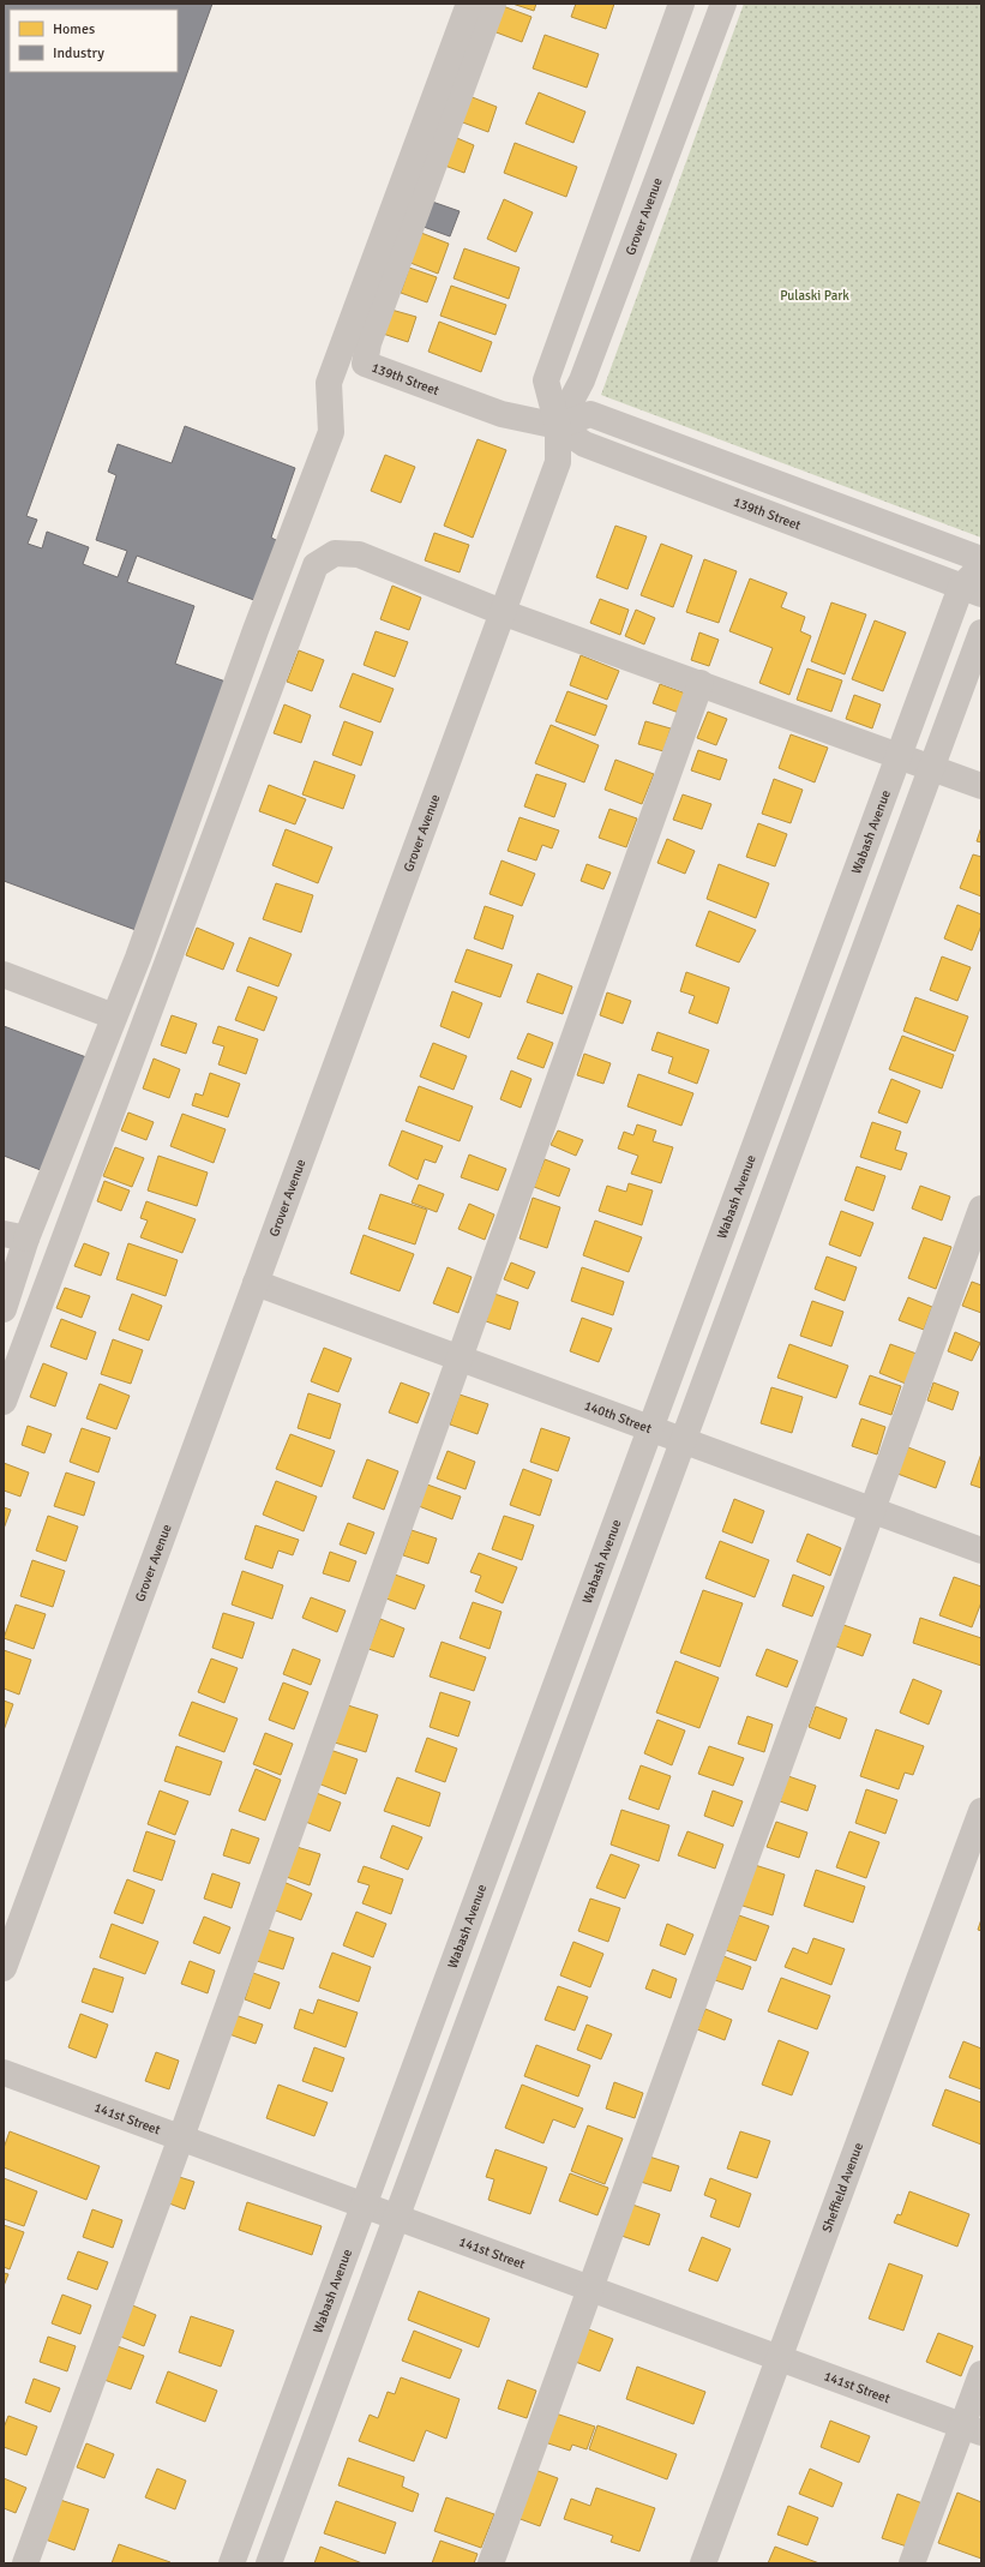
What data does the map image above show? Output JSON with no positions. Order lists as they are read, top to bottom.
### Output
{
  "streets": {
    "street": [
      "Grover Avenue",
      "139th Street",
      "Wabash Avenue",
      "140th Street",
      "141st Street",
      "Sheffield Avenue"
    ]
  },
  "crossings": [
    ["Grover Avenue", "139th Street"],
    ["Grover Avenue", "140th Street"],
    ["139th Street", "Wabash Avenue"],
    ["Wabash Avenue", "140th Street"],
    ["Wabash Avenue", "141st Street"],
    ["141st Street", "Sheffield Avenue"]
  ],
  "parks": ["Pulaski Park"],
  "legend": ["Homes", "Industry"]
}
